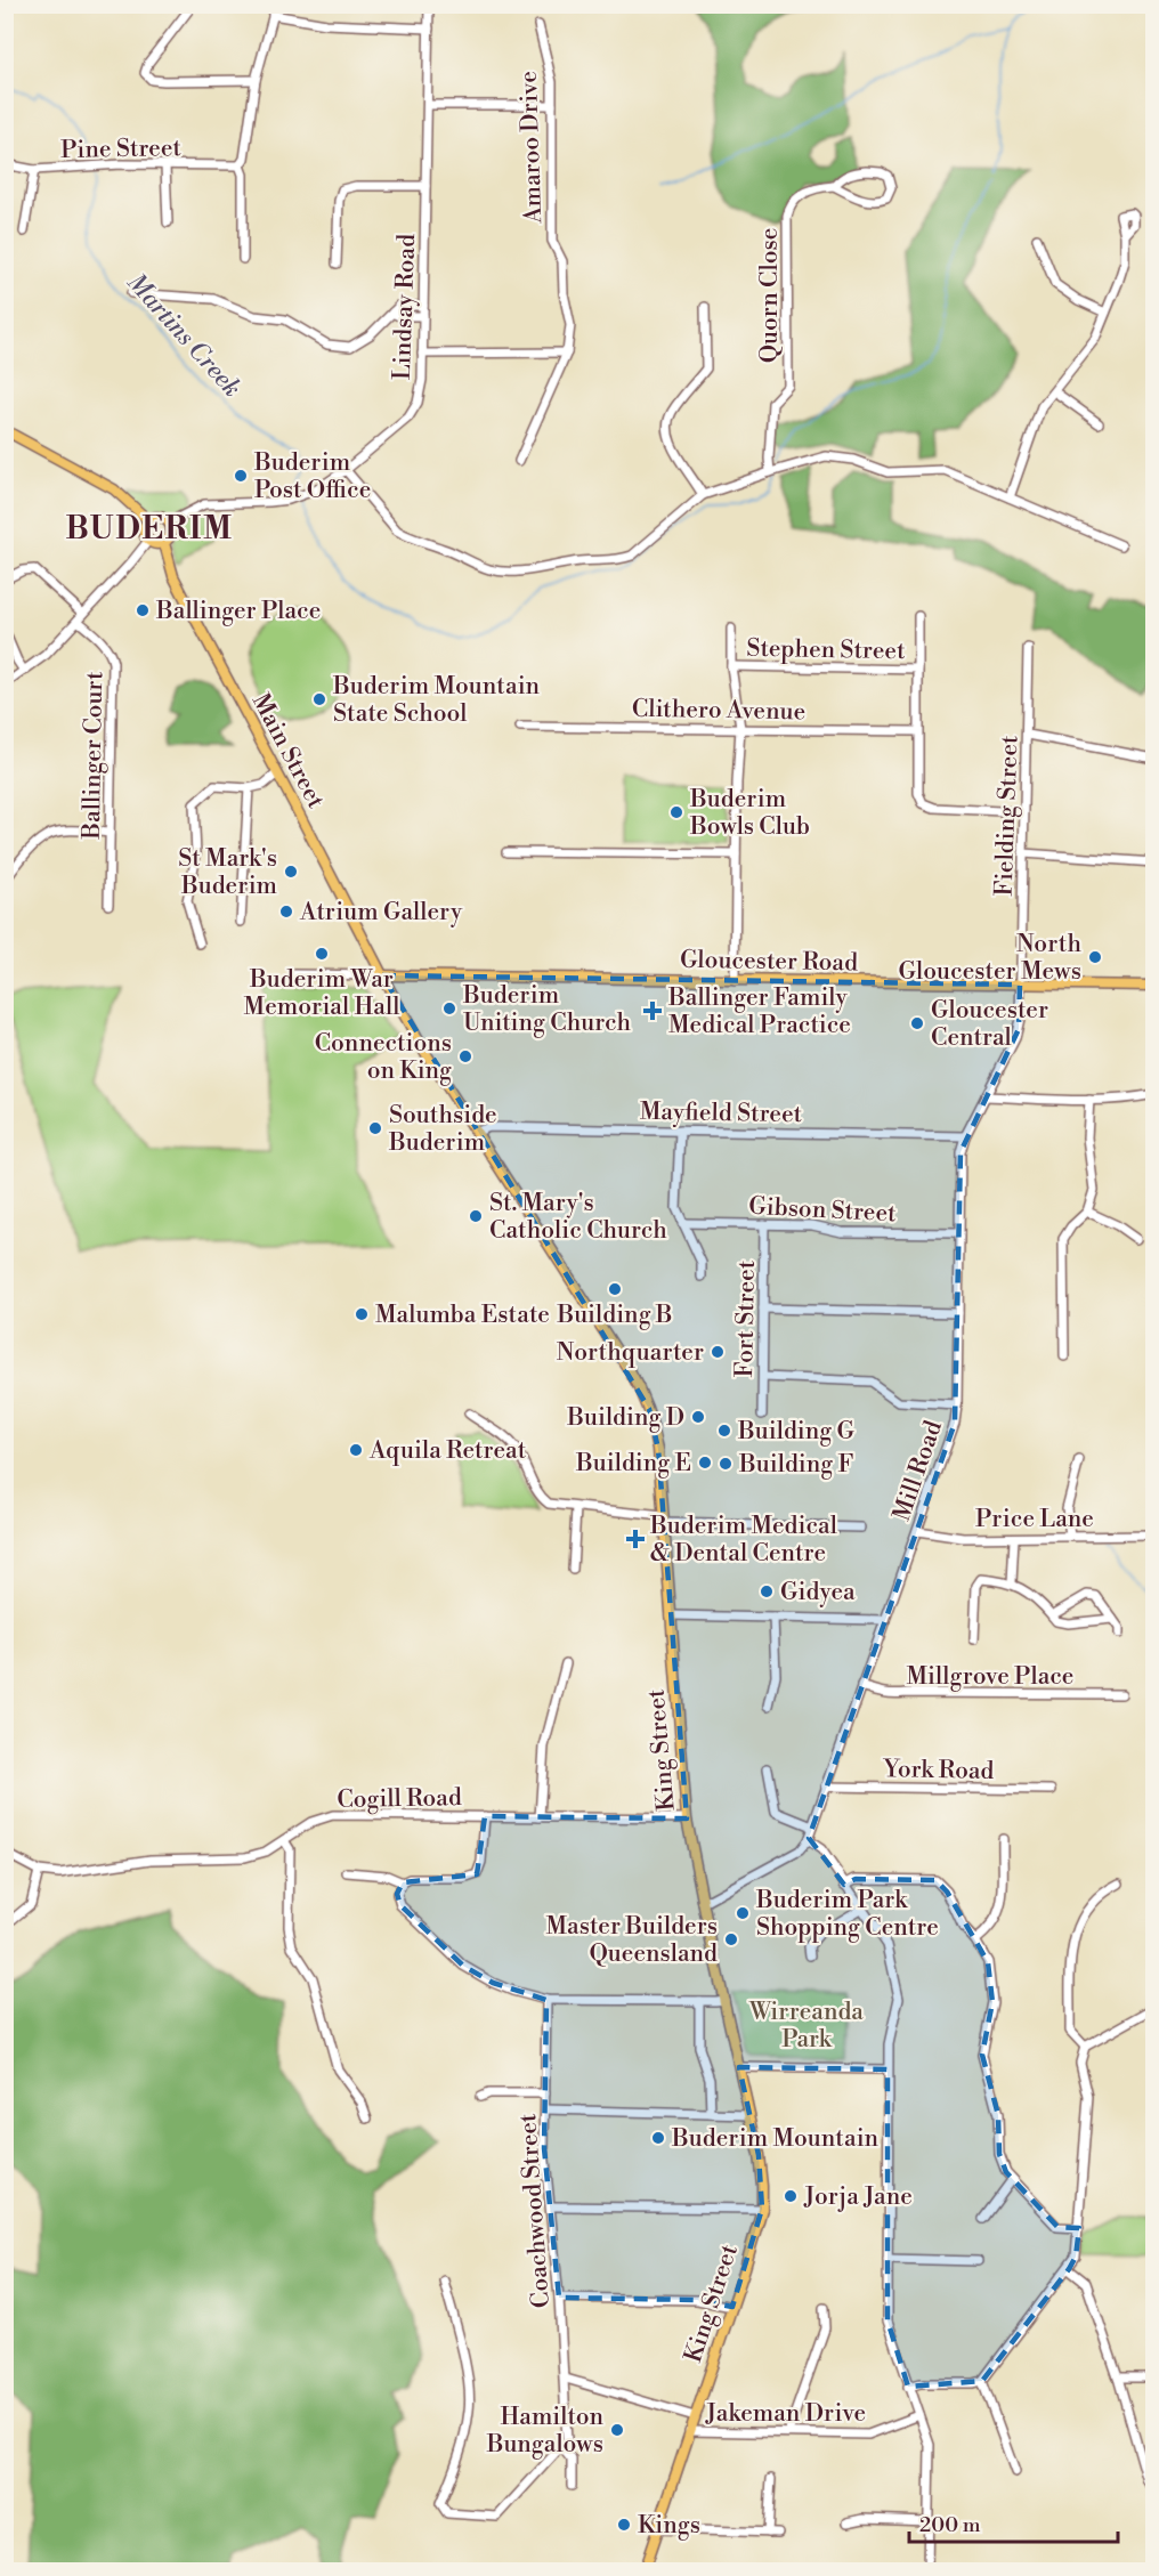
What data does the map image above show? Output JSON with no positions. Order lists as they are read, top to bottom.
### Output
{
  "streets": {
    "main road": ["Main Street", "Gloucester Road", "King Street"],
    "street": [
      "Amaroo Drive",
      "Pine Street",
      "Quorn Close",
      "Lindsay Road",
      "Stephen Street",
      "Clithero Avenue",
      "Ballinger Court",
      "Fielding Street",
      "Mayfield Street",
      "Gibson Street",
      "Fort Street",
      "Mill Road",
      "Price Lane",
      "Millgrove Place",
      "York Road",
      "Cogill Road",
      "Coachwood Street",
      "Jakeman Drive"
    ]
  },
  "crossings": [
    ["Lindsay Road", "Main Street"],
    ["Main Street", "Gloucester Road"],
    ["Main Street", "King Street"],
    ["Fielding Street", "Gloucester Road"],
    ["Fielding Street", "Mill Road"],
    ["Gloucester Road", "Mill Road"],
    ["Gloucester Road", "King Street"],
    ["Mayfield Street", "Mill Road"],
    ["Mayfield Street", "King Street"],
    ["Gibson Street", "Fort Street"],
    ["Gibson Street", "Mill Road"],
    ["Mill Road", "Price Lane"],
    ["Mill Road", "Millgrove Place"],
    ["Mill Road", "York Road"],
    ["King Street", "Cogill Road"],
    ["King Street", "Jakeman Drive"]
  ],
  "districts": ["BUDERIM"],
  "water": ["Martins Creek"],
  "parks": ["Wirreanda Park"],
  "places": {
    "other": [
      "Buderim Post Office",
      "Ballinger Place",
      "Buderim Mountain State School",
      "Buderim Bowls Club",
      "St Mark's Buderim",
      "Atrium Gallery",
      "Buderim War Memorial Hall",
      "North Gloucester Mews",
      "Buderim Uniting Church",
      "Gloucester Central",
      "Connections on King",
      "Southside Buderim",
      "St. Mary's Catholic Church",
      "Building B",
      "Malumba Estate",
      "Northquarter",
      "Building D",
      "Building G",
      "Aquila Retreat",
      "Building E",
      "Building F",
      "Gidyea",
      "Buderim Park Shopping Centre",
      "Master Builders Queensland",
      "Buderim Mountain",
      "Jorja Jane",
      "Hamilton Bungalows",
      "Kings"
    ],
    "health": ["Ballinger Family Medical Practice", "Buderim Medical & Dental Centre"]
  },
  "scale_bar": "200 m"
}
